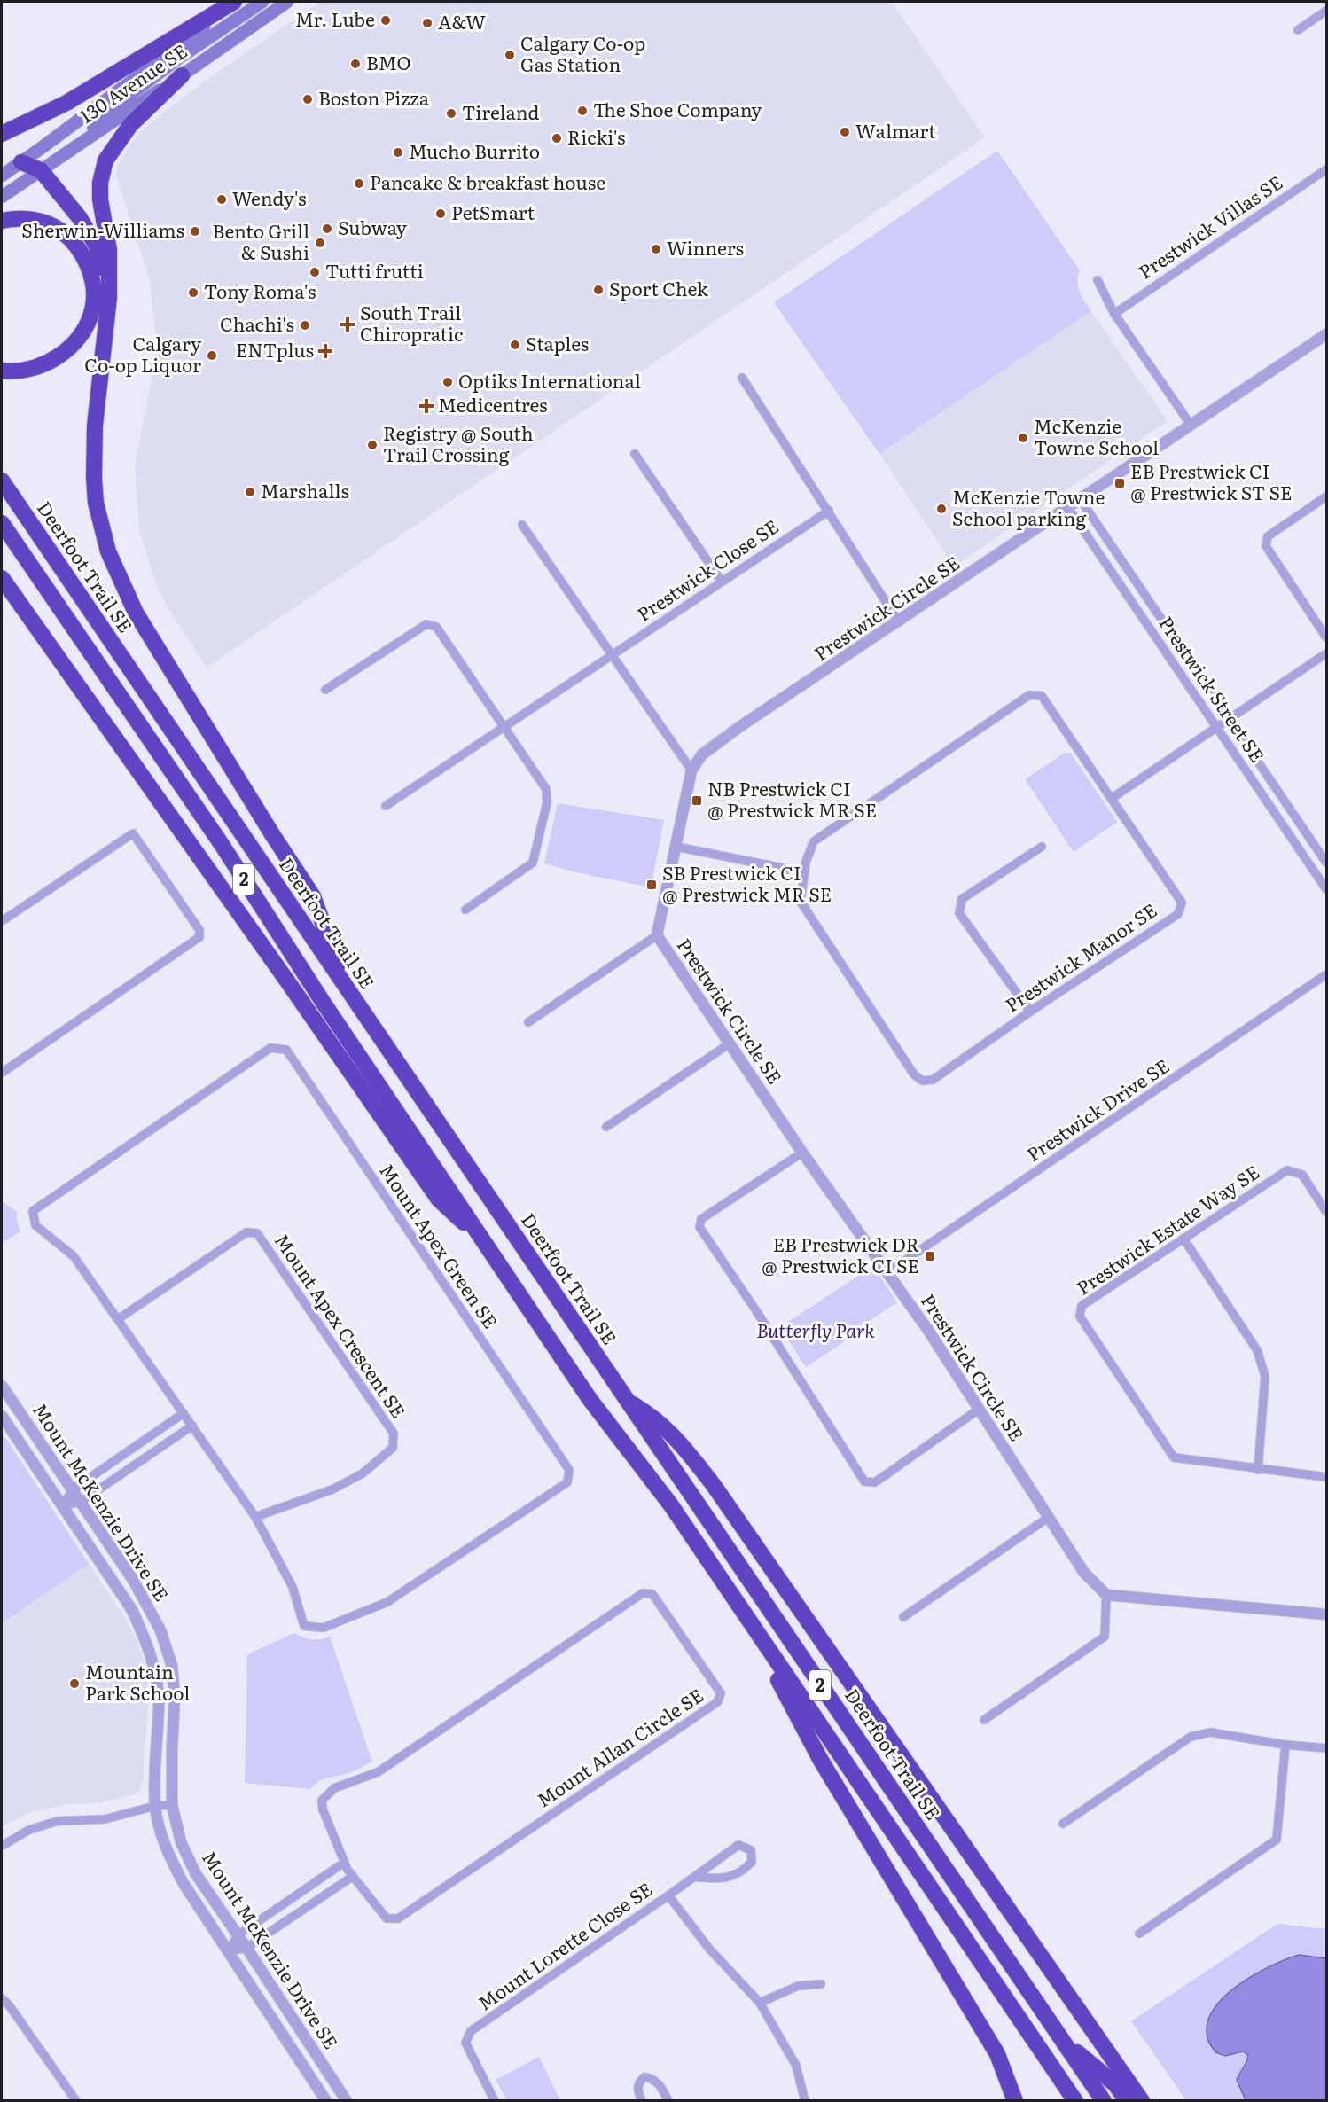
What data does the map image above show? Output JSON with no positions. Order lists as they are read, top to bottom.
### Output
{
  "streets": {
    "highway": ["Deerfoot Trail SE", "2"],
    "main road": ["130 Avenue SE"],
    "street": [
      "Prestwick Villas SE",
      "Prestwick Close SE",
      "Prestwick Circle SE",
      "Prestwick Street SE",
      "Prestwick Manor SE",
      "Prestwick Drive SE",
      "Prestwick Estate Way SE",
      "Mount Apex Green SE",
      "Mount Apex Crescent SE",
      "Mount McKenzie Drive SE",
      "Mount Allan Circle SE",
      "Mount Lorette Close SE"
    ]
  },
  "crossings": [
    ["Prestwick Circle SE", "Prestwick Street SE"],
    ["Prestwick Circle SE", "Prestwick Drive SE"],
    ["Mount Apex Green SE", "Mount Apex Crescent SE"]
  ],
  "parks": ["Butterfly Park"],
  "places": {
    "other": [
      "Mr. Lube",
      "A&W",
      "Calgary Co-op Gas Station",
      "BMO",
      "Boston Pizza",
      "The Shoe Company",
      "Tireland",
      "Walmart",
      "Ricki's",
      "Mucho Burrito",
      "Pancake & breakfast house",
      "Wendy's",
      "PetSmart",
      "Subway",
      "Sherwin-Williams",
      "Bento Grill & Sushi",
      "Winners",
      "Tutti frutti",
      "Sport Chek",
      "Tony Roma's",
      "Chachi's",
      "Staples",
      "Calgary Co-op Liquor",
      "Optiks International",
      "McKenzie Towne School",
      "Registry @ South Trail Crossing",
      "Marshalls",
      "McKenzie Towne School parking",
      "Mountain Park School"
    ],
    "health": ["South Trail Chiropratic", "ENTplus", "Medicentres"],
    "transit": [
      "EB Prestwick CI @ Prestwick ST SE",
      "NB Prestwick CI @ Prestwick MR SE",
      "SB Prestwick CI @ Prestwick MR SE",
      "EB Prestwick DR @ Prestwick CI SE"
    ]
  }
}
